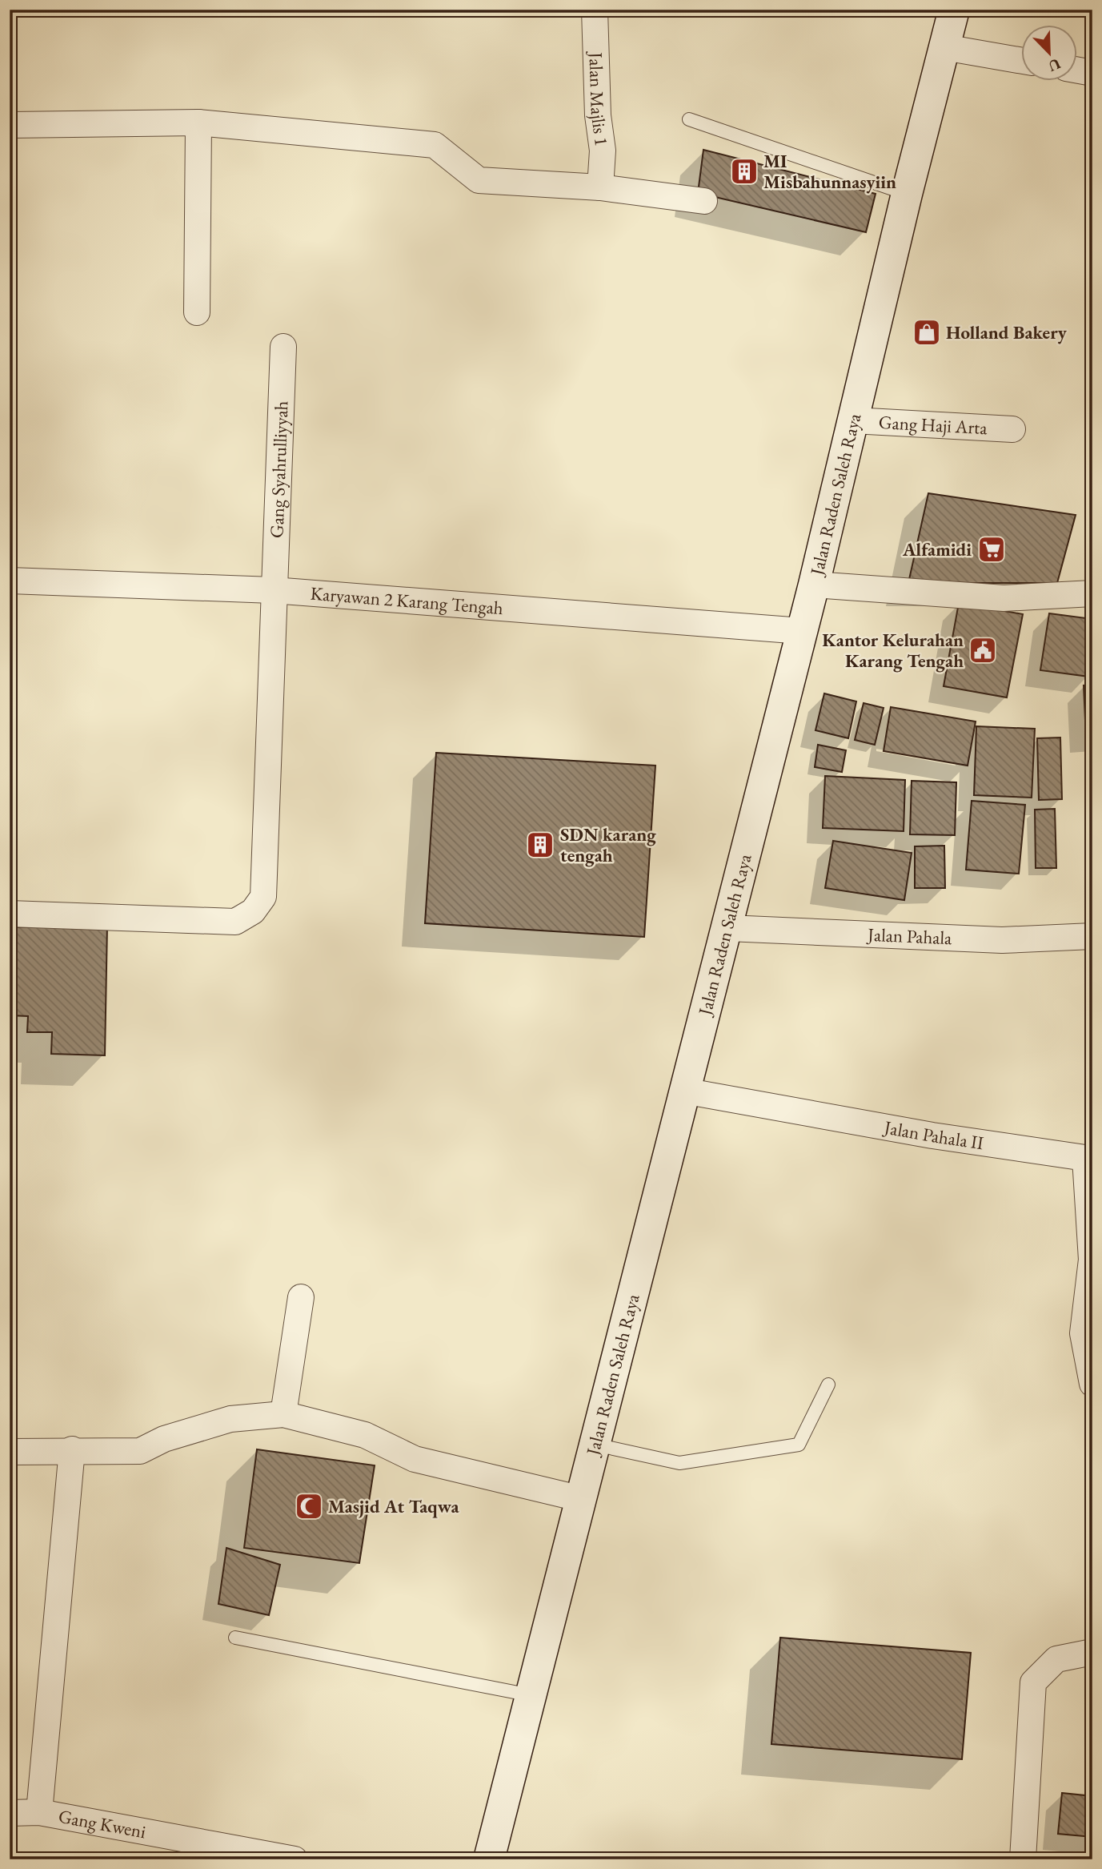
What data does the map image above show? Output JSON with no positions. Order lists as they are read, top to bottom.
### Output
{
  "streets": {
    "main road": ["Jalan Raden Saleh Raya"],
    "street": [
      "Jalan Majlis 1",
      "Gang Haji Arta",
      "Gang Syahrulliyyah",
      "Karyawan 2 Karang Tengah",
      "Jalan Pahala",
      "Jalan Pahala II",
      "Gang Kweni"
    ]
  },
  "crossings": [
    ["Gang Haji Arta", "Jalan Raden Saleh Raya"],
    ["Gang Syahrulliyyah", "Karyawan 2 Karang Tengah"],
    ["Jalan Raden Saleh Raya", "Karyawan 2 Karang Tengah"],
    ["Jalan Raden Saleh Raya", "Jalan Pahala"],
    ["Jalan Raden Saleh Raya", "Jalan Pahala II"]
  ],
  "places": {
    "building": ["MI Misbahunnasyiin", "SDN karang tengah"],
    "shop": ["Holland Bakery"],
    "supermarket": ["Alfamidi"],
    "public building": ["Kantor Kelurahan Karang Tengah"],
    "mosque": ["Masjid At Taqwa"]
  },
  "north": "bottom right"
}
